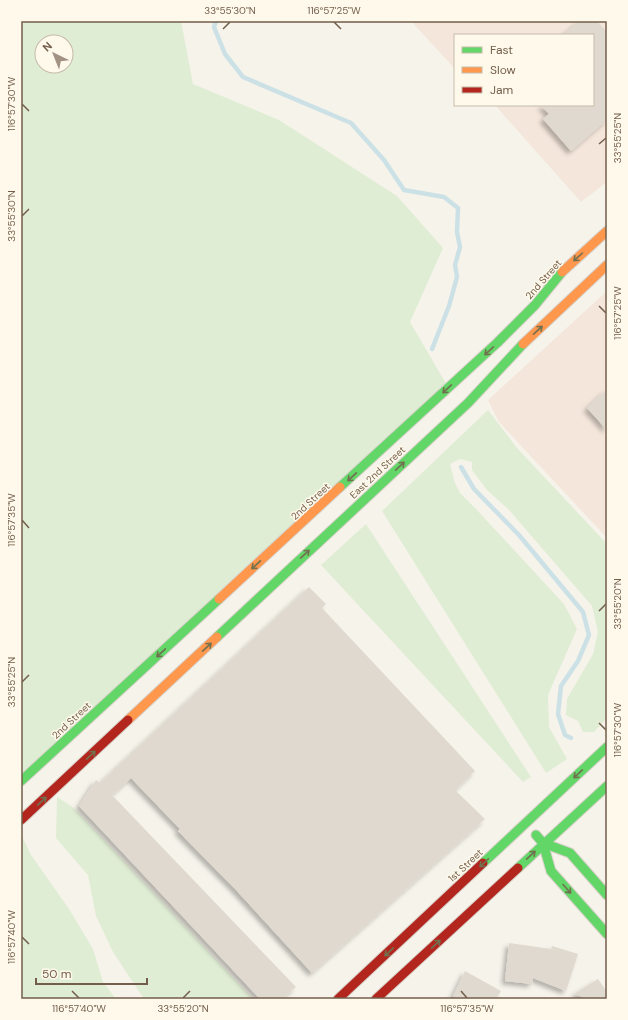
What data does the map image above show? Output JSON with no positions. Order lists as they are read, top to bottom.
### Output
{
  "streets": {
    "street": ["2nd Street", "East 2nd Street", "1st Street"]
  },
  "one_way": ["2nd Street", "East 2nd Street"],
  "legend": ["Fast", "Slow", "Jam"],
  "scale_bar": "50 m",
  "north": "top left",
  "coordinates": [
    "33°55'30\"N",
    "116°57'25\"W",
    "116°57'30\"W",
    "33°55'25\"N",
    "116°57'35\"W",
    "33°55'20\"N",
    "116°57'40\"W"
  ]
}
